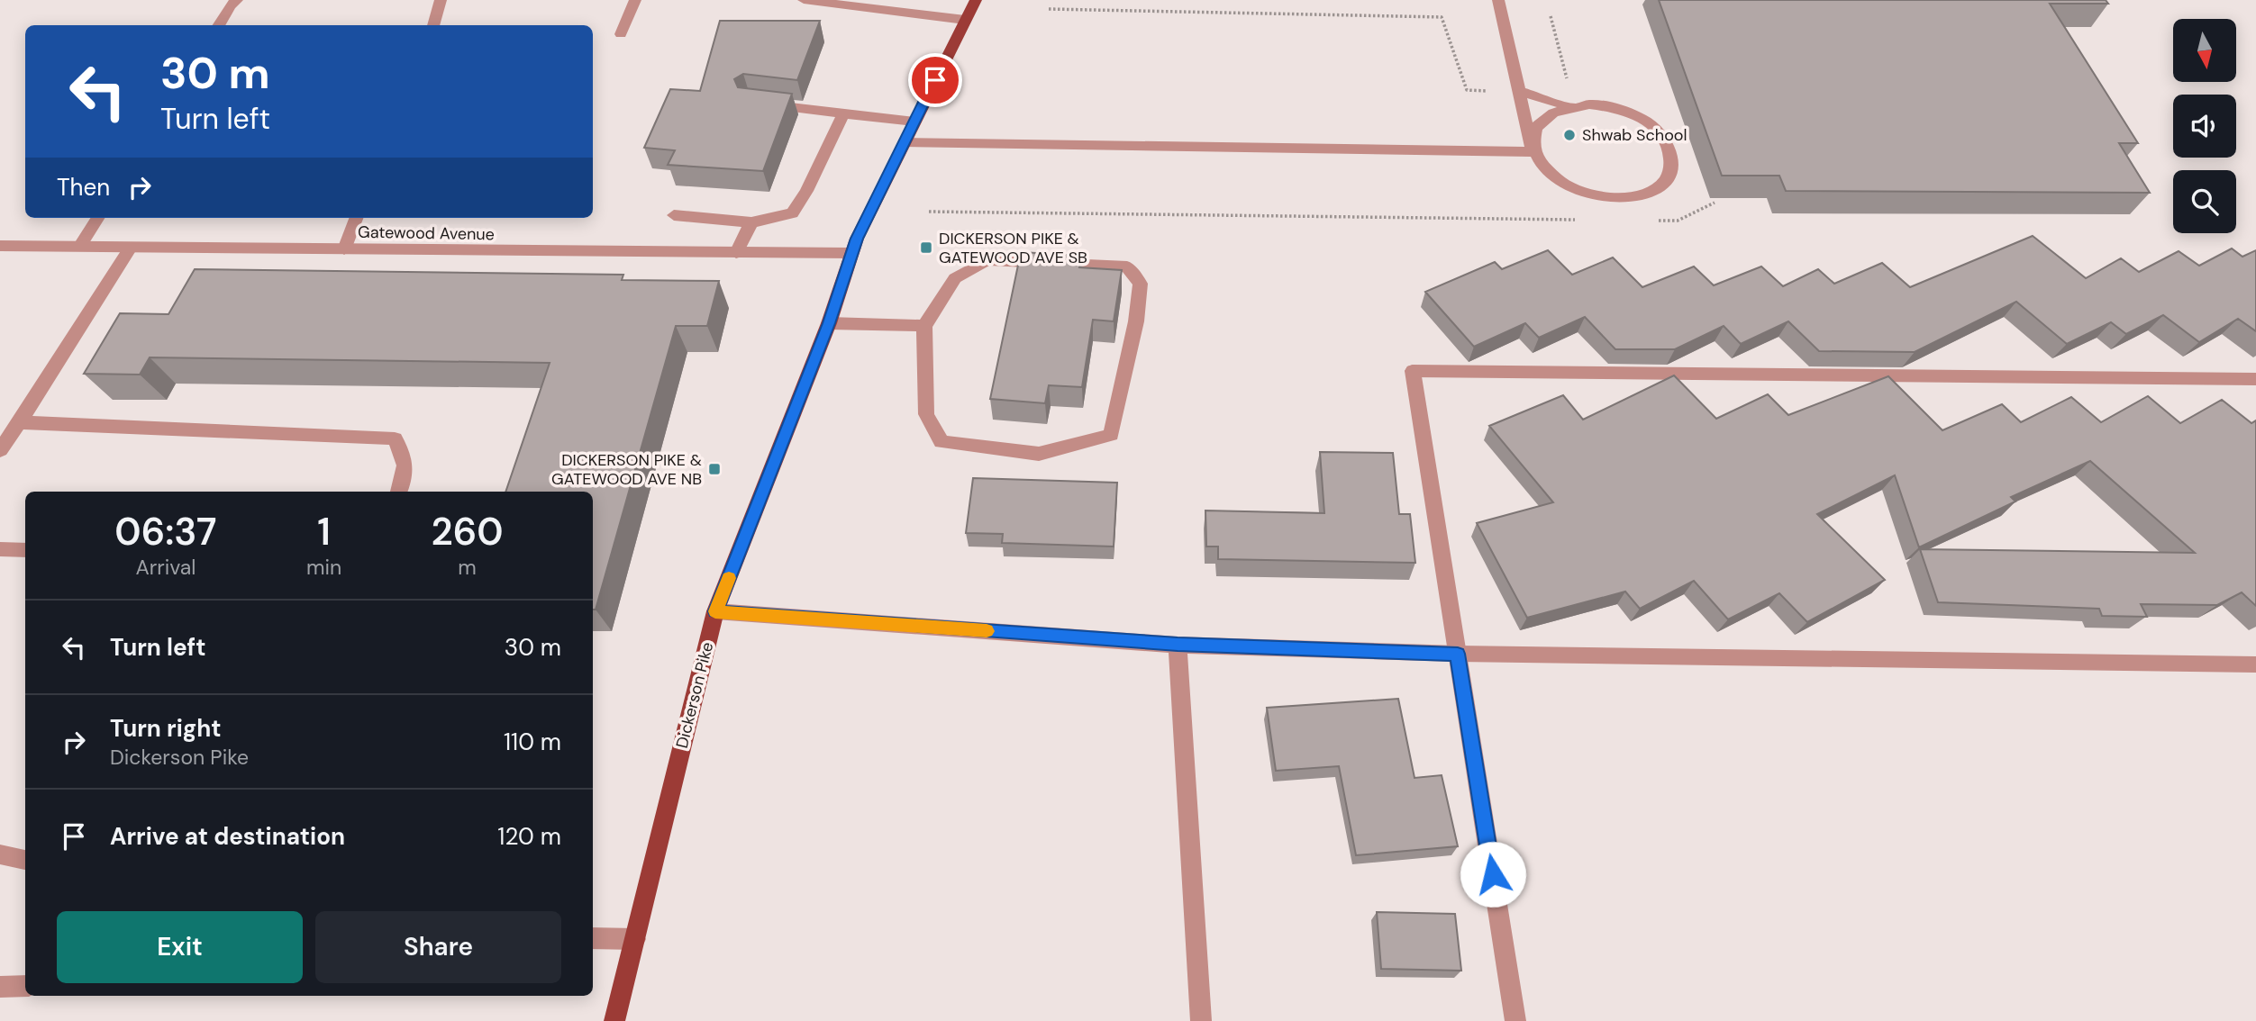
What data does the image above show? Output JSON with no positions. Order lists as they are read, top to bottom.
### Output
{
  "streets": {
    "main road": ["Dickerson Pike"],
    "street": ["Gatewood Avenue"]
  },
  "crossings": [
    ["Gatewood Avenue", "Dickerson Pike"]
  ],
  "places": {
    "other": ["Shwab School"],
    "transit": ["DICKERSON PIKE & GATEWOOD AVE SB", "DICKERSON PIKE & GATEWOOD AVE NB"]
  },
  "north": "bottom",
  "page": {
    "turn": ["30 m", "Turn left"],
    "then": "Then",
    "eta": [
      "06:37",
      "Arrival",
      "1",
      "min",
      "260",
      "m"
    ],
    "list": [
      {
        "name": "Turn left",
        "value": "30 m"
      },
      {
        "name": "Turn right",
        "note": "Dickerson Pike",
        "value": "110 m"
      },
      {
        "name": "Arrive at destination",
        "value": "120 m"
      }
    ],
    "buttons": ["Exit", "Share"]
  }
}
